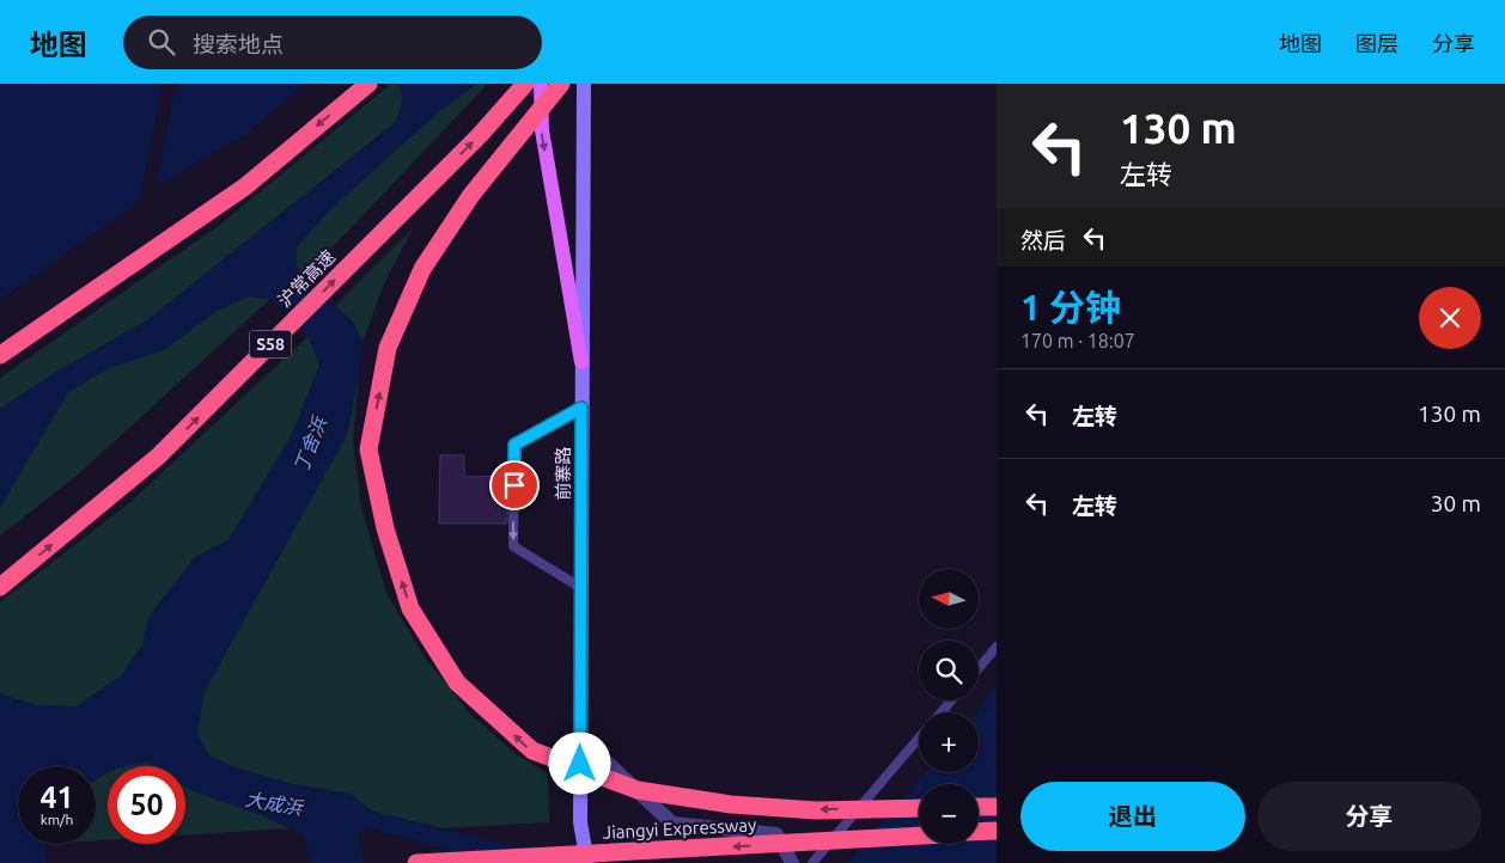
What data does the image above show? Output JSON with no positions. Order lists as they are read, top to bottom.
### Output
{
  "streets": {
    "highway": ["沪常高速", "S58", "Jiangyi Expressway"],
    "main road": ["前寨路"]
  },
  "one_way": ["Jiangyi Expressway"],
  "water": ["丁舍浜", "大成浜"],
  "north": "left",
  "page": {
    "header": "地图",
    "search": "搜索地点",
    "nav": ["地图", "图层", "分享"],
    "turn": ["130 m", "左转"],
    "then": "然后",
    "heading": ["1 分钟", "170 m · 18:07"],
    "list": [
      {
        "name": "左转",
        "value": "130 m"
      },
      {
        "name": "左转",
        "value": "30 m"
      }
    ],
    "map_buttons": ["+", "−"],
    "speed": "41 km/h",
    "limit": "50",
    "buttons": ["退出", "分享"]
  }
}
